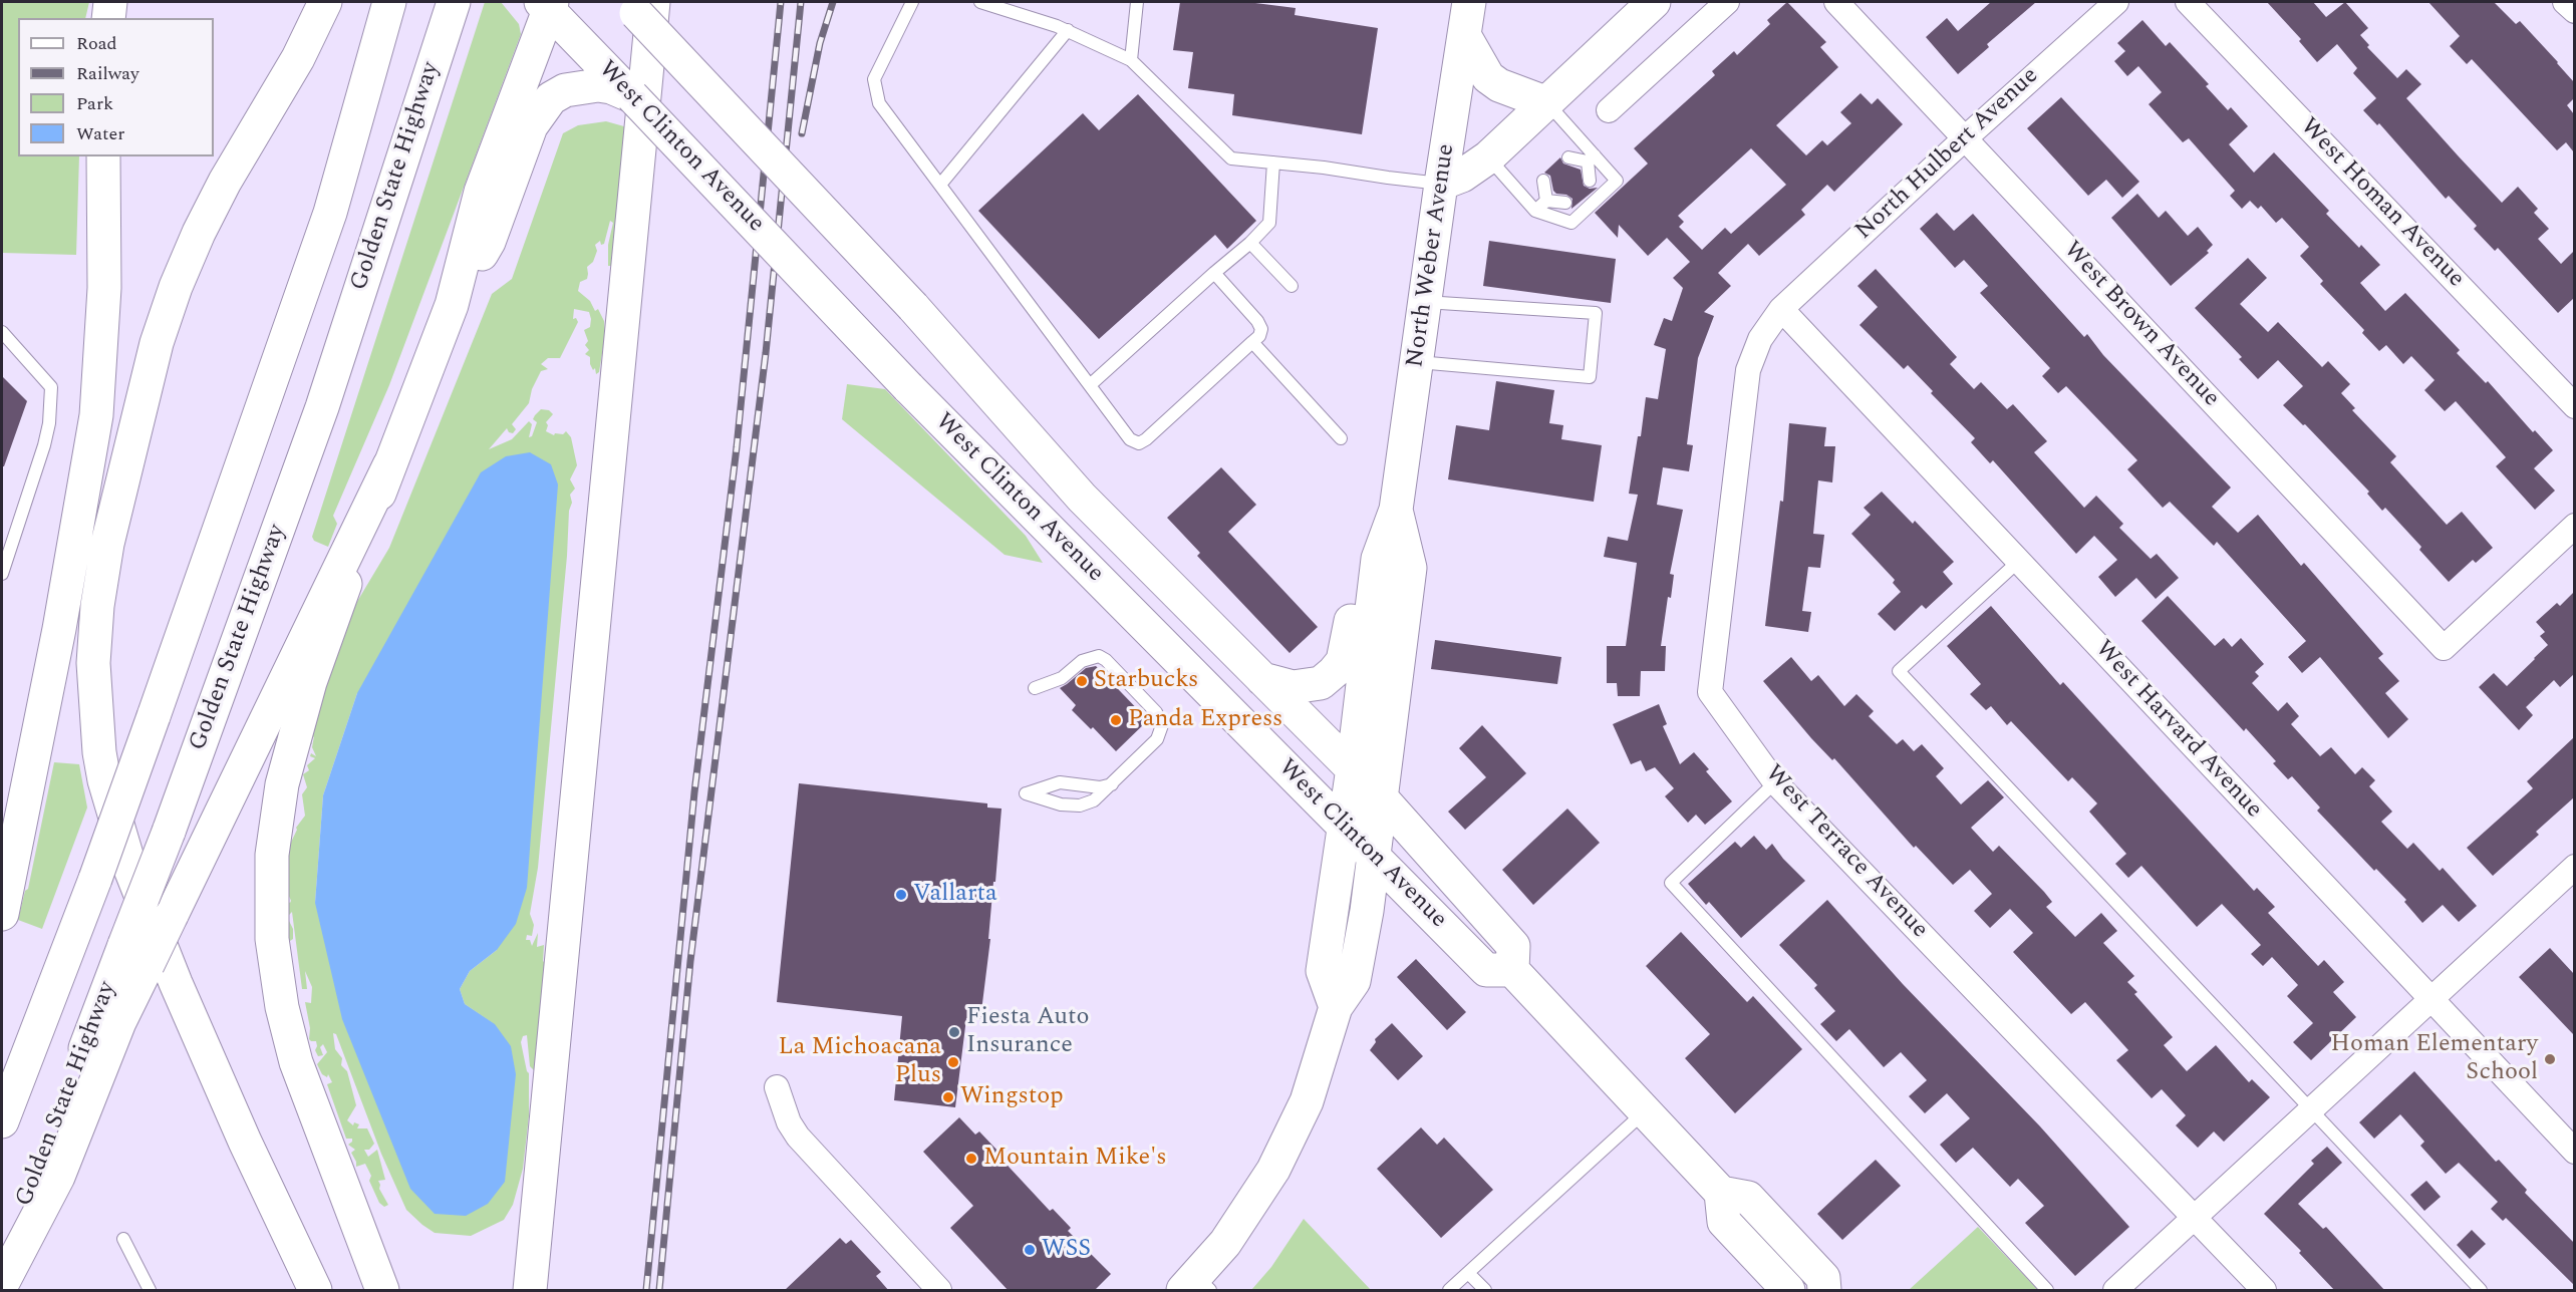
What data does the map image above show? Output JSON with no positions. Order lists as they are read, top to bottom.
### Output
{
  "streets": {
    "main road": ["West Clinton Avenue", "Golden State Highway", "North Weber Avenue"],
    "street": [
      "North Hulbert Avenue",
      "West Homan Avenue",
      "West Brown Avenue",
      "West Harvard Avenue",
      "West Terrace Avenue"
    ]
  },
  "crossings": [
    ["West Clinton Avenue", "North Weber Avenue"],
    ["North Hulbert Avenue", "West Brown Avenue"],
    ["North Hulbert Avenue", "West Harvard Avenue"],
    ["North Hulbert Avenue", "West Terrace Avenue"],
    ["West Harvard Avenue", "West Terrace Avenue"]
  ],
  "places": [
    "Starbucks",
    "Panda Express",
    "Vallarta",
    "Fiesta Auto Insurance",
    "Homan Elementary School",
    "La Michoacana Plus",
    "Wingstop",
    "Mountain Mike's",
    "WSS"
  ],
  "legend": [
    "Road",
    "Railway",
    "Park",
    "Water"
  ]
}
